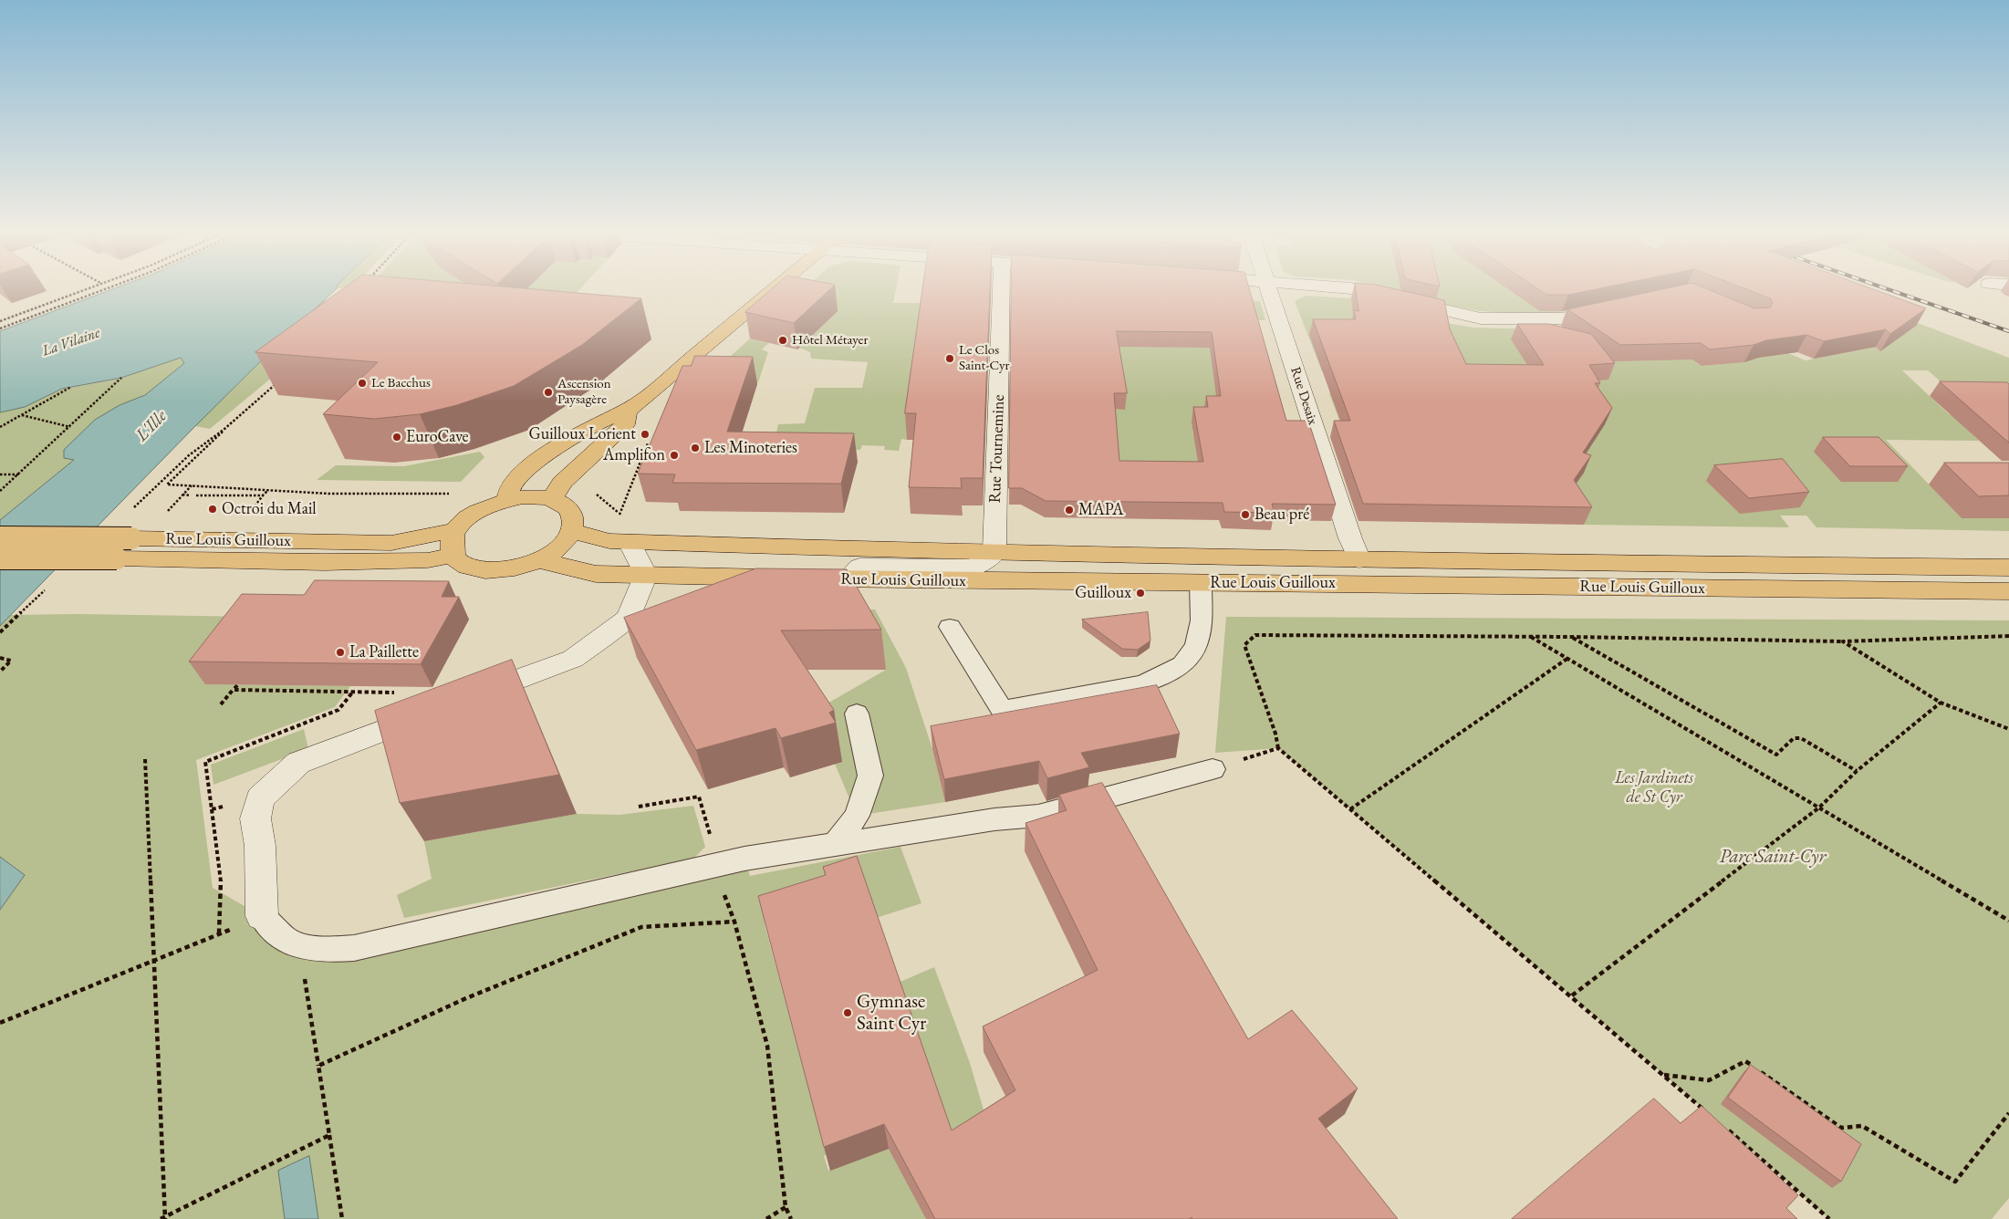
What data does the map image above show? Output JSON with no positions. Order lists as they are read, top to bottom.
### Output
{
  "streets": {
    "main road": ["Rue Louis Guilloux"],
    "street": ["Rue Desaix", "Rue Tournemine"]
  },
  "crossings": [
    ["Rue Desaix", "Rue Louis Guilloux"],
    ["Rue Tournemine", "Rue Louis Guilloux"]
  ],
  "water": ["La Vilaine", "L'Ille"],
  "parks": ["Les Jardinets de St Cyr", "Parc Saint-Cyr"],
  "places": [
    "Hôtel Métayer",
    "Le Clos Saint-Cyr",
    "Le Bacchus",
    "Ascension Paysagère",
    "Guilloux Lorient",
    "EuroCave",
    "Les Minoteries",
    "Amplifon",
    "Octroi du Mail",
    "MAPA",
    "Beau pré",
    "Guilloux",
    "La Paillette",
    "Gymnase Saint Cyr"
  ]
}
